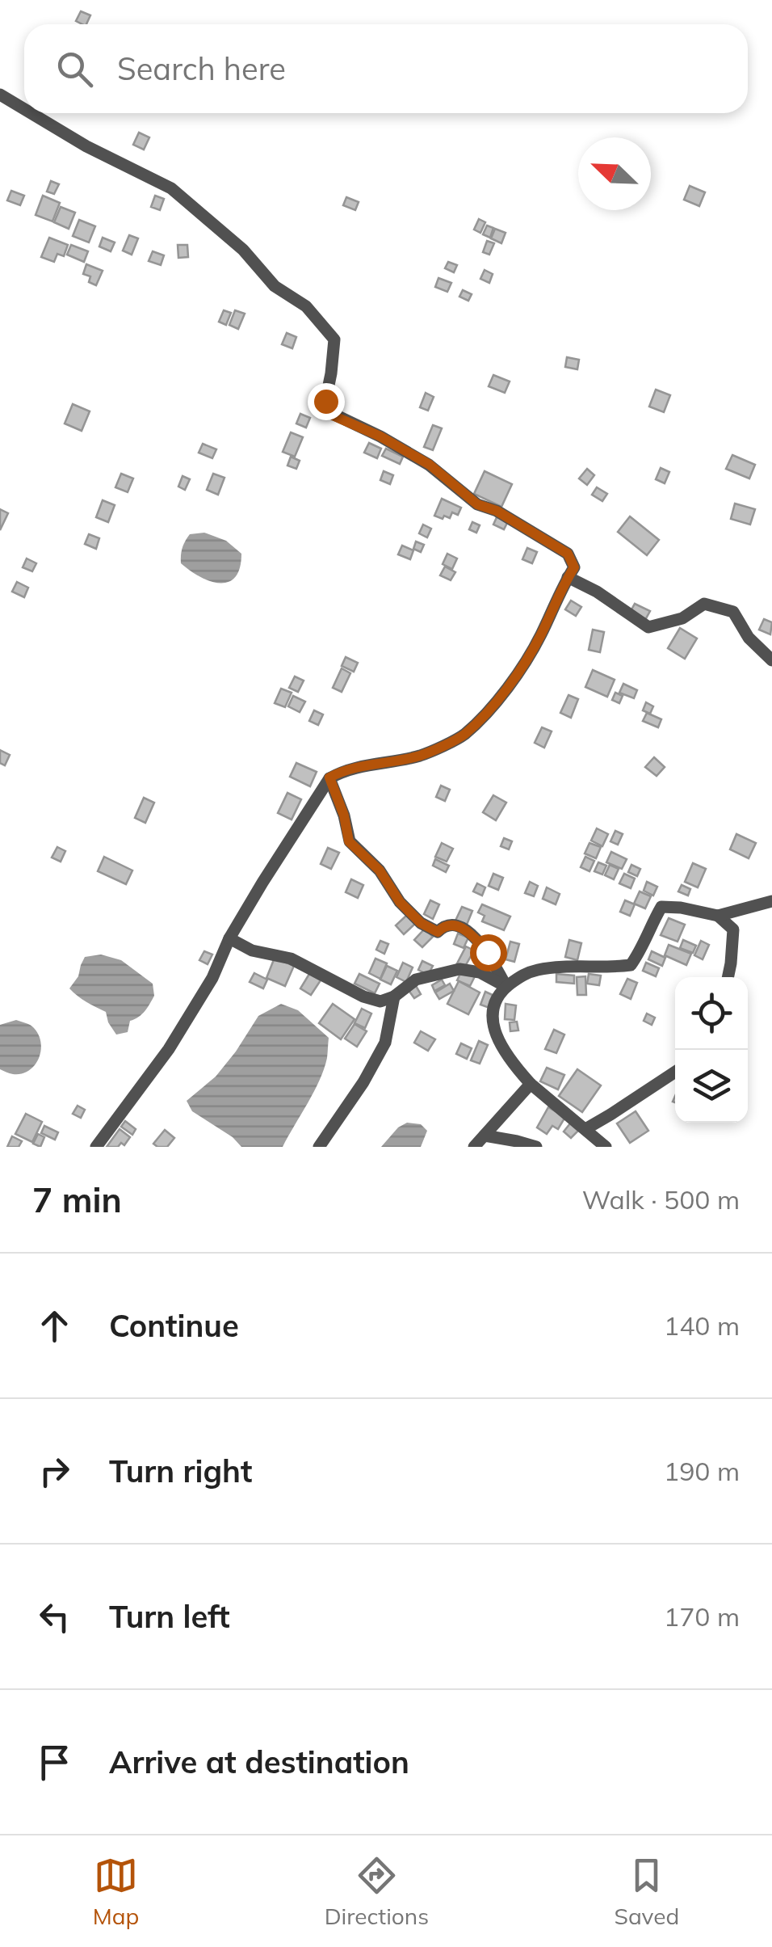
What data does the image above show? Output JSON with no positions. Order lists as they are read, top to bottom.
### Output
{
  "north": "top left",
  "page": {
    "search": "Search here",
    "heading": ["7 min", "Walk · 500 m"],
    "list": [
      ["Continue", "140 m"],
      ["Turn right", "190 m"],
      ["Turn left", "170 m"],
      "Arrive at destination"
    ],
    "nav": ["Map", "Directions", "Saved"]
  }
}
